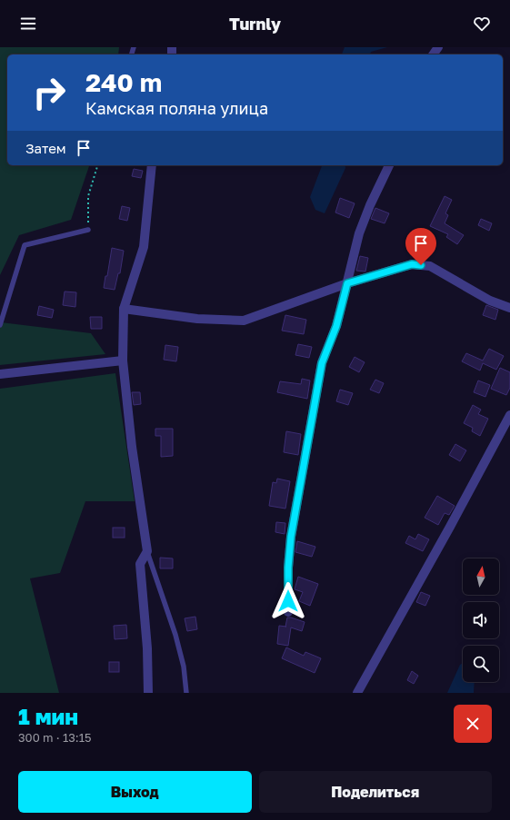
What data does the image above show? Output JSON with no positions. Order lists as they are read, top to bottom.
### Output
{
  "north": "top",
  "page": {
    "header": "Turnly",
    "turn": ["240 m", "Камская поляна улица"],
    "then": "Затем",
    "heading": ["1 мин", "300 m · 13:15"],
    "buttons": ["Выход", "Поделиться"]
  }
}
